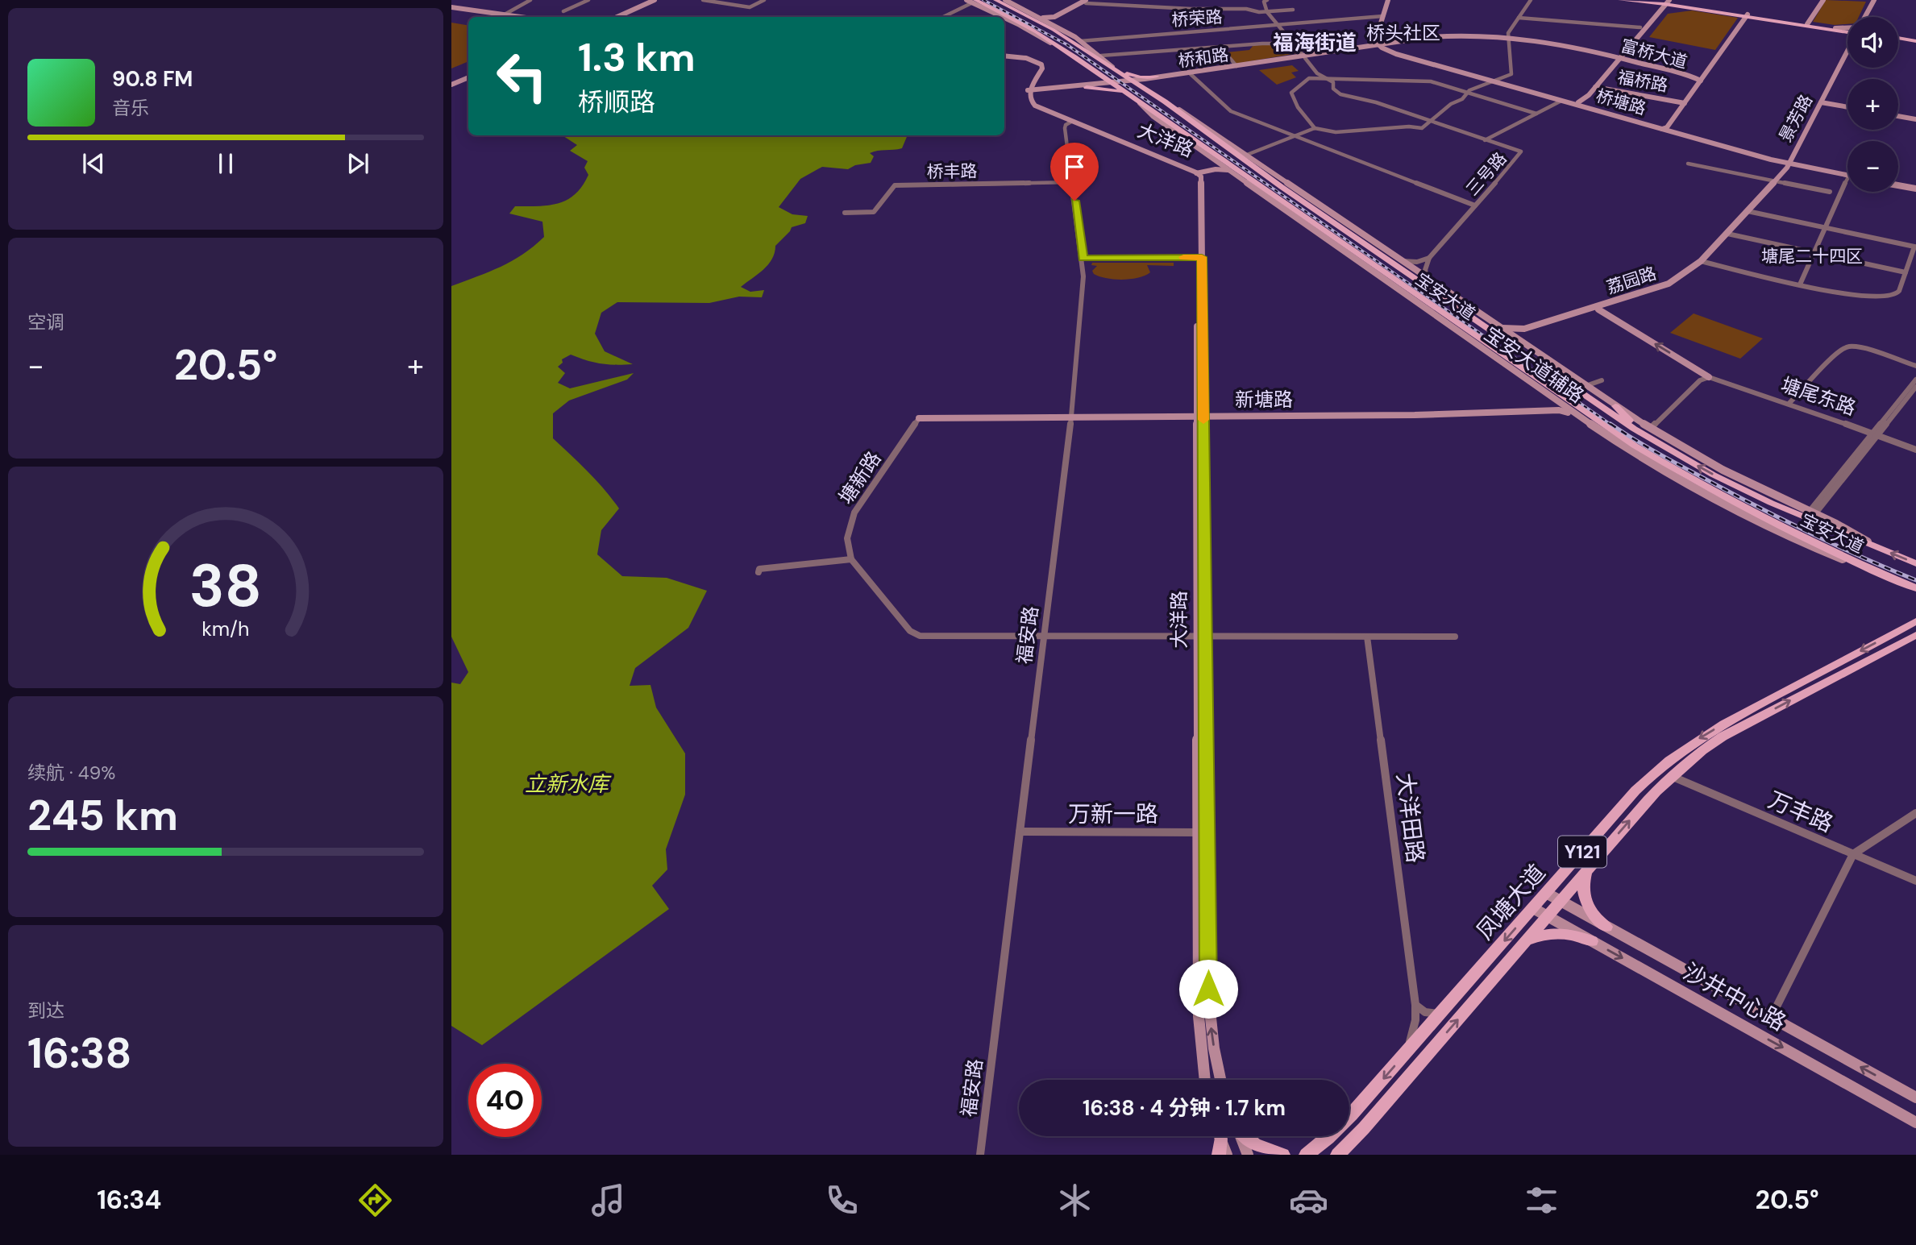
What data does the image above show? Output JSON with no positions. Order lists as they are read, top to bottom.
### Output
{
  "streets": {
    "main road": ["宝安大道", "Y121", "凤塘大道"],
    "street": [
      "桥荣路",
      "富桥大道",
      "桥和路",
      "福桥路",
      "桥塘路",
      "景芳路",
      "大洋路",
      "桥丰路",
      "三号路",
      "荔园路",
      "宝安大道辅路",
      "塘尾东路",
      "新塘路",
      "塘新路",
      "福安路",
      "万丰路",
      "万新一路",
      "大洋田路",
      "沙井中心路"
    ]
  },
  "crossings": [
    ["富桥大道", "桥和路"],
    ["富桥大道", "桥塘路"],
    ["桥和路", "桥塘路"],
    ["桥和路", "宝安大道"],
    ["桥塘路", "景芳路"],
    ["景芳路", "荔园路"],
    ["大洋路", "新塘路"],
    ["大洋路", "福安路"],
    ["大洋路", "万新一路"],
    ["桥丰路", "福安路"],
    ["荔园路", "宝安大道辅路"],
    ["荔园路", "塘尾东路"],
    ["宝安大道", "宝安大道辅路"],
    ["宝安大道辅路", "新塘路"],
    ["新塘路", "塘新路"],
    ["新塘路", "福安路"],
    ["福安路", "万新一路"],
    ["万丰路", "凤塘大道"],
    ["大洋田路", "凤塘大道"],
    ["凤塘大道", "沙井中心路"]
  ],
  "one_way": ["塘尾东路"],
  "districts": ["桥头社区", "福海街道", "塘尾二十四区"],
  "water": ["立新水库"],
  "page": {
    "map_buttons": ["+", "−"],
    "turn": ["1.3 km", "桥顺路"],
    "song": ["90.8 FM", "音乐"],
    "tile": [
      "空调",
      ["续航 · 49%", "245 km"],
      ["到达", "16:38"]
    ],
    "heat": ["−", "20.5°", "+"],
    "limit": "40",
    "trip": "16:38 · 4 分钟 · 1.7 km",
    "tabs": ["16:34", "20.5°"],
    "gauge": ["38", "km/h"]
  }
}
